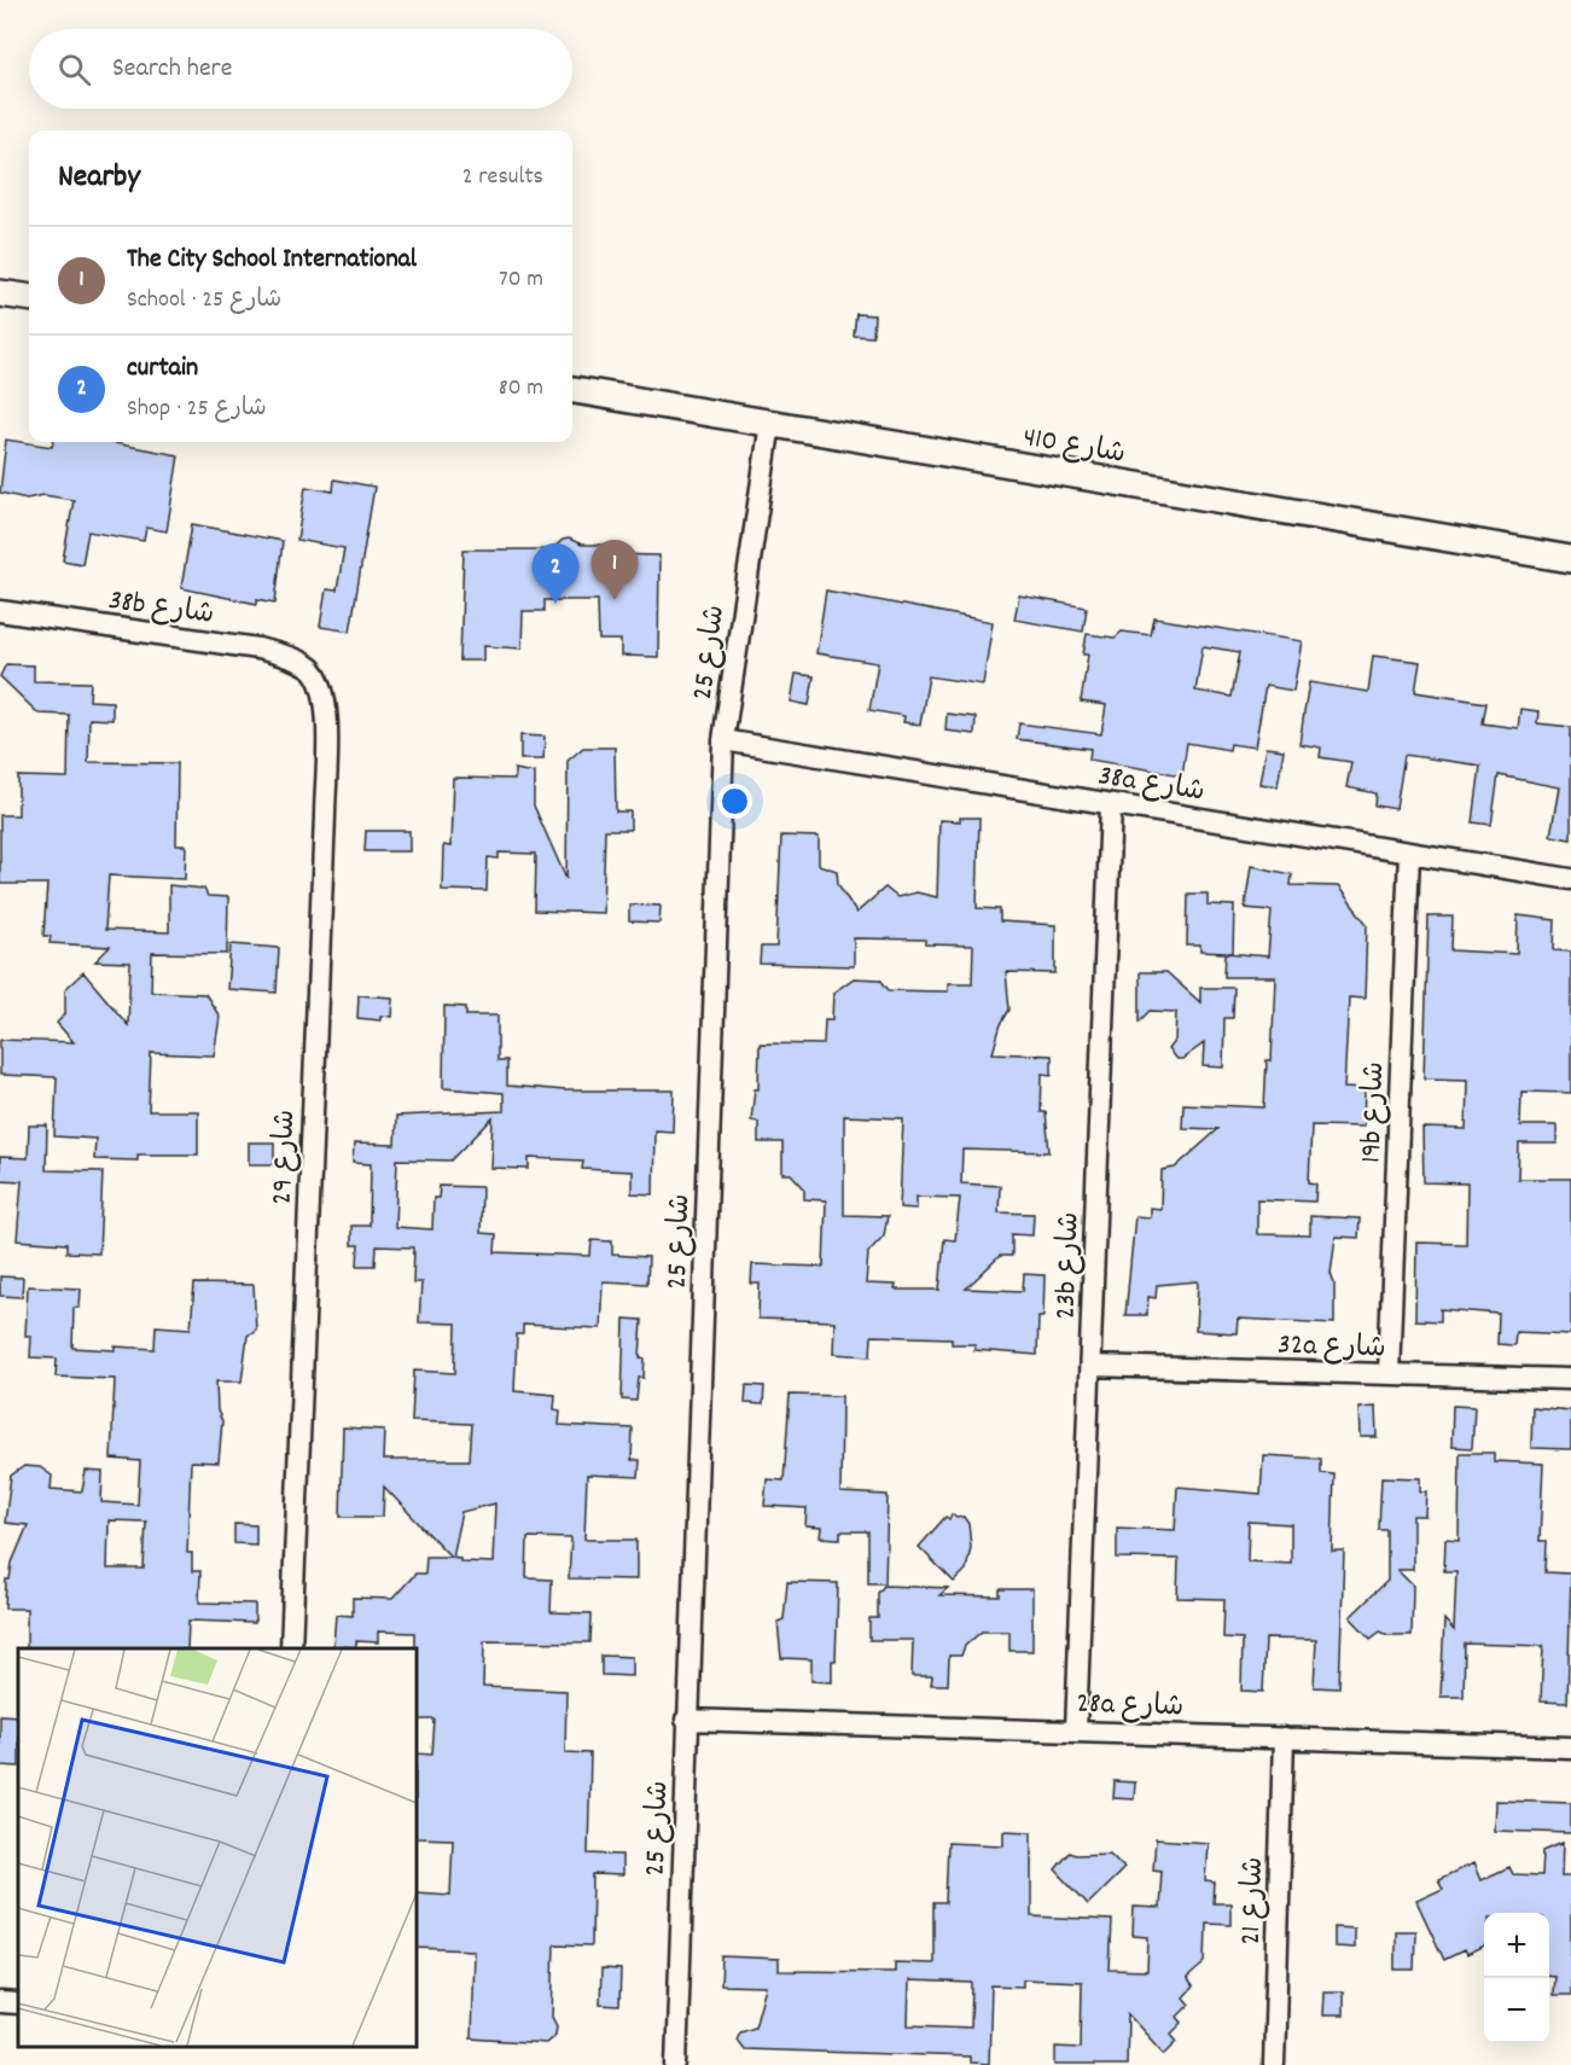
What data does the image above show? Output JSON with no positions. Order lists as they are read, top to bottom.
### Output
{
  "streets": {
    "street": [
      "شارع 410",
      "38b شارع",
      "شارع 25",
      "38a شارع",
      "19b شارع",
      "شارع 29",
      "23b شارع",
      "32a شارع",
      "28a شارع",
      "شارع 21"
    ]
  },
  "crossings": [
    ["شارع 410", "شارع 25"],
    ["38b شارع", "شارع 29"],
    ["شارع 25", "38a شارع"],
    ["شارع 25", "28a شارع"],
    ["38a شارع", "19b شارع"],
    ["38a شارع", "23b شارع"],
    ["19b شارع", "32a شارع"],
    ["23b شارع", "32a شارع"],
    ["23b شارع", "28a شارع"],
    ["28a شارع", "شارع 21"]
  ],
  "page": {
    "search": "Search here",
    "heading": ["Nearby", "2 results"],
    "list": [
      {
        "mark": "1",
        "name": "The City School International",
        "note": "School · شارع 25",
        "value": "70 m"
      },
      {
        "mark": "2",
        "name": "curtain",
        "note": "Shop · شارع 25",
        "value": "80 m"
      }
    ],
    "pins": ["1", "2"],
    "map_buttons": ["+", "−"]
  }
}
